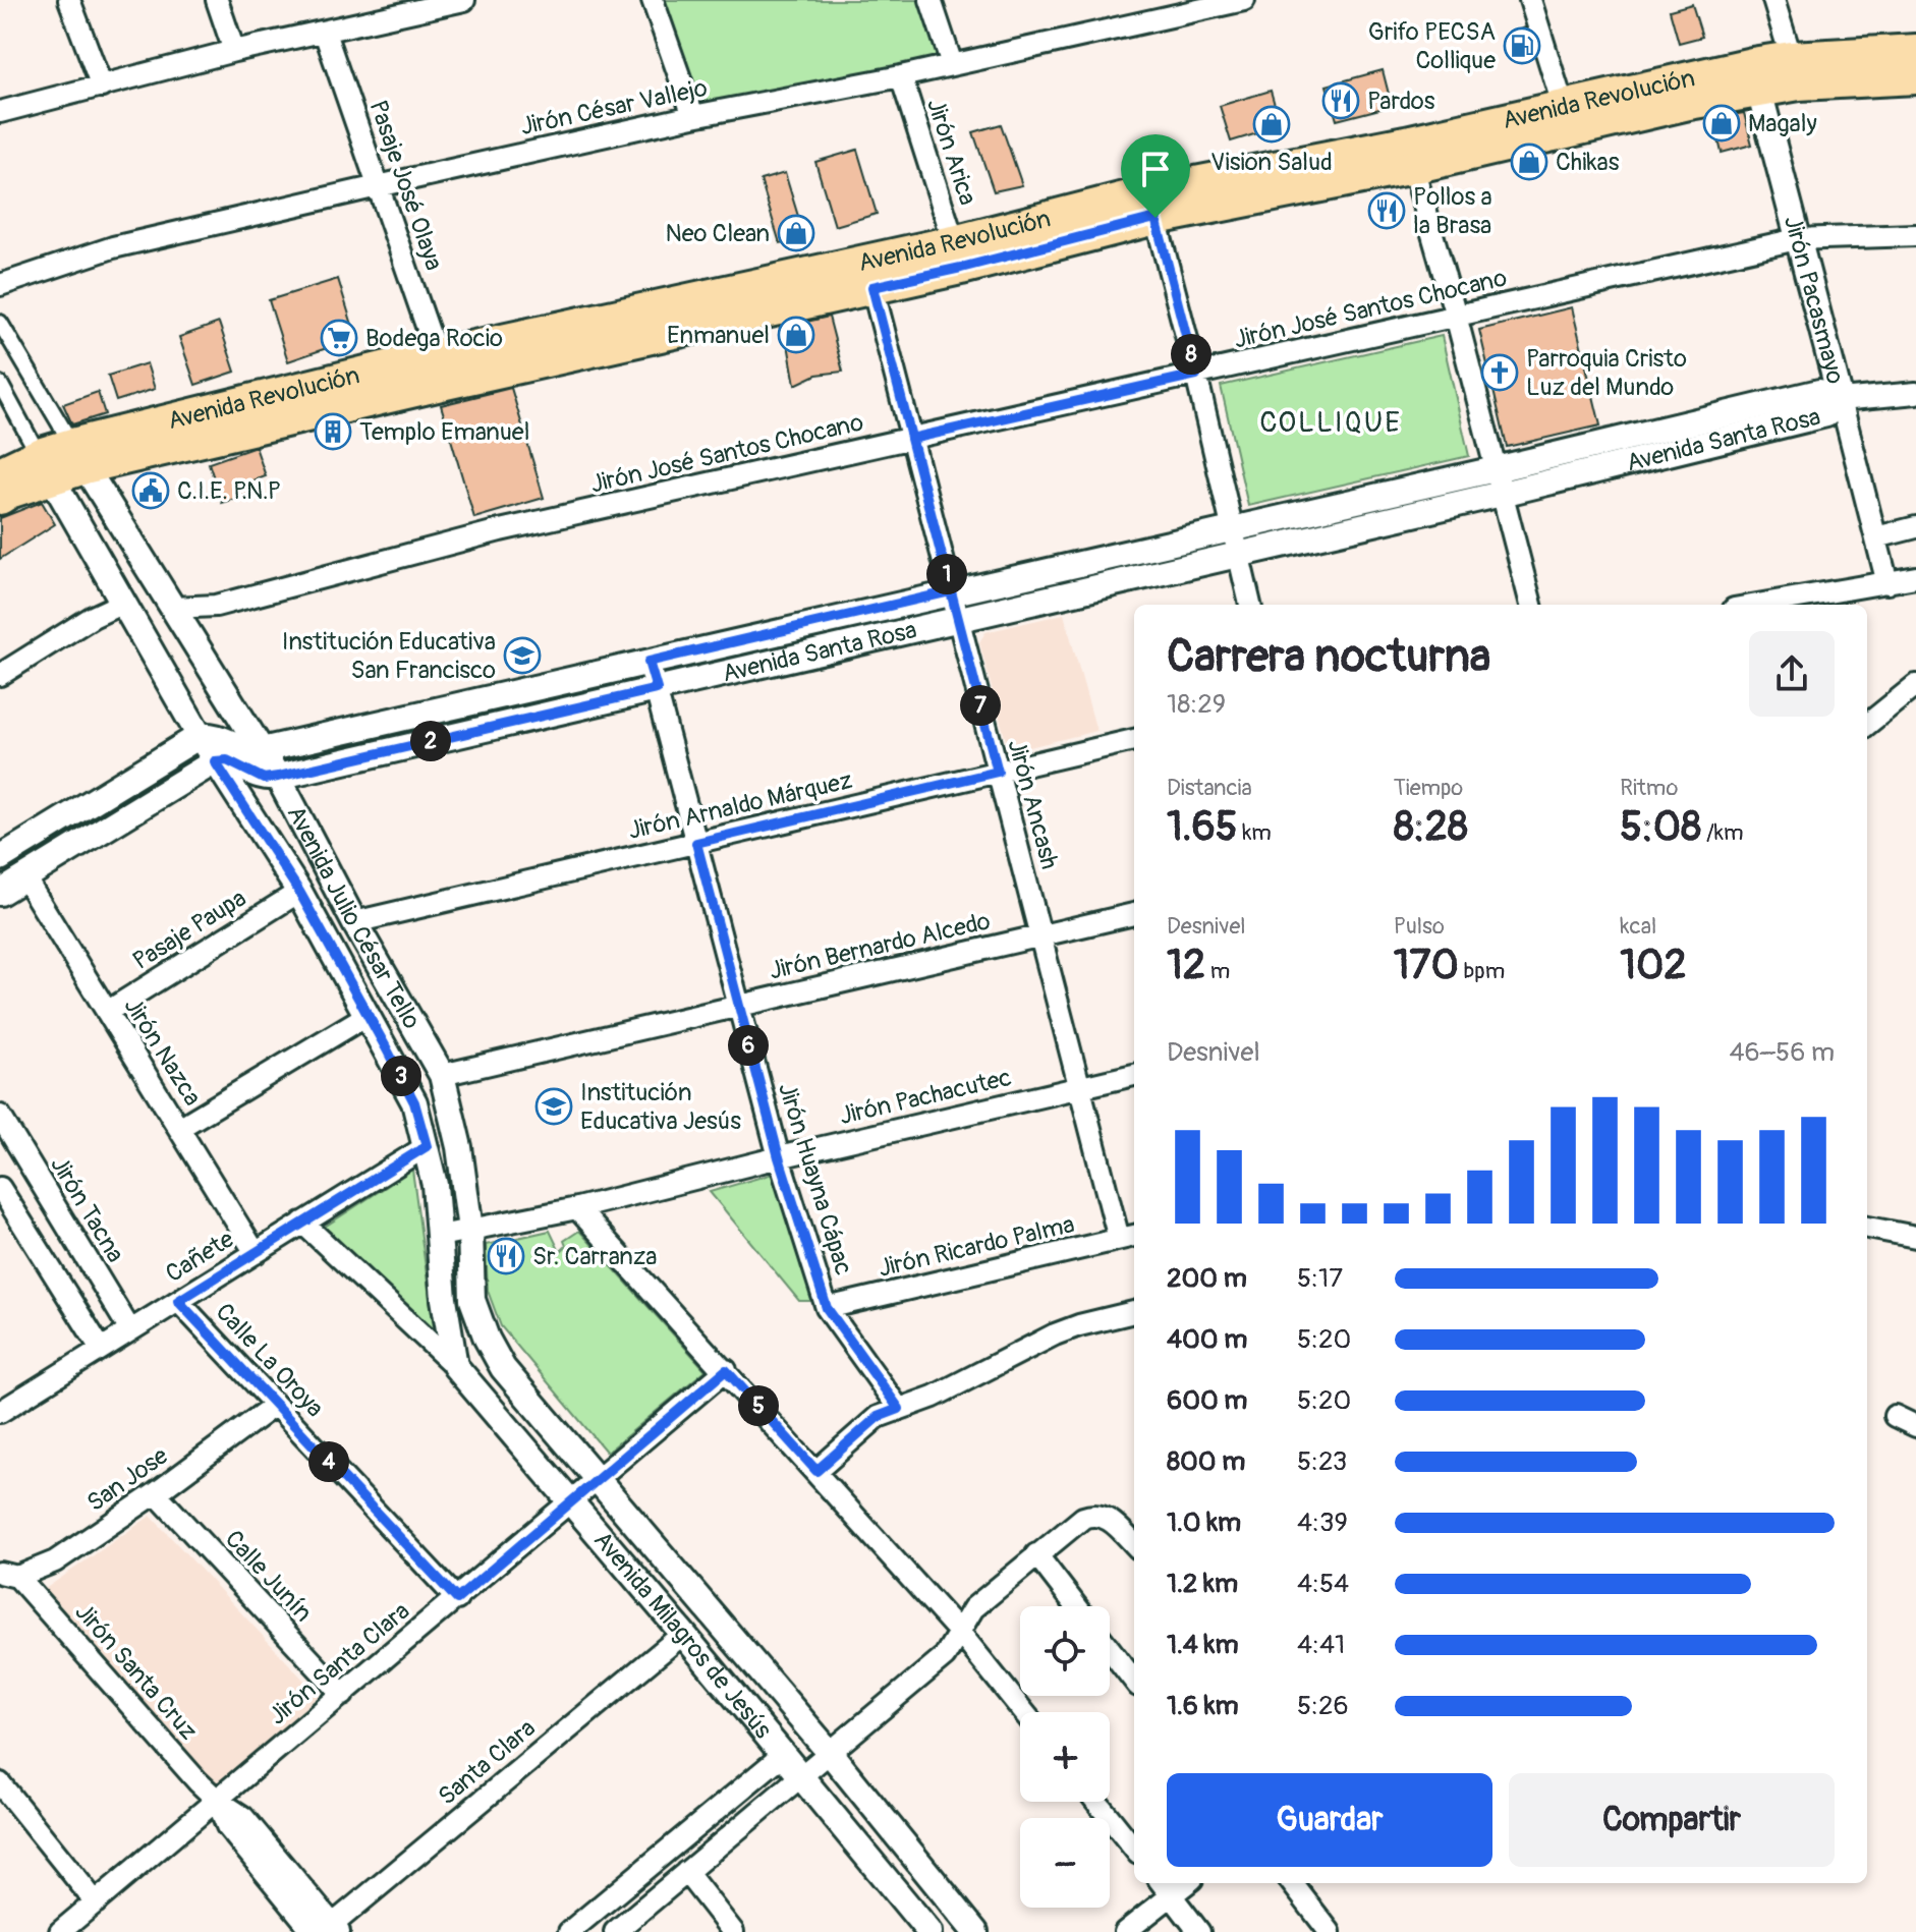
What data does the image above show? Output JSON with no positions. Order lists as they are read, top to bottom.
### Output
{
  "streets": {
    "main road": ["Avenida Revolución"],
    "street": [
      "Jirón César Vallejo",
      "Jirón Arica",
      "Pasaje José Olaya",
      "Jirón Pacasmayo",
      "Jirón José Santos Chocano",
      "Avenida Santa Rosa",
      "Jirón Ancash",
      "Jirón Arnaldo Márquez",
      "Avenida Julio César Tello",
      "Pasaje Paupa",
      "Jirón Bernardo Alcedo",
      "Jirón Nazca",
      "Jirón Pachacutec",
      "Jirón Huayna Cápac",
      "Jirón Tacna",
      "Jirón Ricardo Palma",
      "Cañete",
      "Calle La Oroya",
      "San Jose",
      "Calle Junín",
      "Avenida Milagros de Jesús",
      "Jirón Santa Clara",
      "Jirón Santa Cruz",
      "Santa Clara"
    ]
  },
  "crossings": [
    ["Avenida Revolución", "Jirón Arica"],
    ["Avenida Revolución", "Pasaje José Olaya"],
    ["Avenida Revolución", "Jirón Pacasmayo"],
    ["Avenida Revolución", "Jirón Ancash"],
    ["Avenida Revolución", "Avenida Julio César Tello"],
    ["Jirón César Vallejo", "Jirón Arica"],
    ["Jirón César Vallejo", "Pasaje José Olaya"],
    ["Jirón Pacasmayo", "Jirón José Santos Chocano"],
    ["Jirón Pacasmayo", "Avenida Santa Rosa"],
    ["Jirón José Santos Chocano", "Jirón Ancash"],
    ["Jirón José Santos Chocano", "Avenida Julio César Tello"],
    ["Avenida Santa Rosa", "Jirón Ancash"],
    ["Avenida Santa Rosa", "Avenida Julio César Tello"],
    ["Avenida Santa Rosa", "Jirón Huayna Cápac"],
    ["Jirón Ancash", "Jirón Arnaldo Márquez"],
    ["Jirón Ancash", "Jirón Bernardo Alcedo"],
    ["Jirón Ancash", "Jirón Pachacutec"],
    ["Jirón Ancash", "Jirón Ricardo Palma"],
    ["Jirón Arnaldo Márquez", "Avenida Julio César Tello"],
    ["Jirón Arnaldo Márquez", "Jirón Huayna Cápac"],
    ["Avenida Julio César Tello", "Pasaje Paupa"],
    ["Avenida Julio César Tello", "Jirón Bernardo Alcedo"],
    ["Avenida Julio César Tello", "Jirón Pachacutec"],
    ["Avenida Julio César Tello", "Cañete"],
    ["Avenida Julio César Tello", "Avenida Milagros de Jesús"],
    ["Pasaje Paupa", "Jirón Nazca"],
    ["Jirón Bernardo Alcedo", "Jirón Huayna Cápac"],
    ["Jirón Nazca", "Cañete"],
    ["Jirón Pachacutec", "Jirón Huayna Cápac"],
    ["Jirón Huayna Cápac", "Jirón Ricardo Palma"],
    ["Jirón Tacna", "Cañete"],
    ["Cañete", "Calle La Oroya"],
    ["Calle La Oroya", "San Jose"],
    ["Calle La Oroya", "Jirón Santa Clara"],
    ["San Jose", "Calle Junín"],
    ["San Jose", "Jirón Santa Cruz"],
    ["Calle Junín", "Jirón Santa Clara"],
    ["Avenida Milagros de Jesús", "Jirón Santa Clara"],
    ["Avenida Milagros de Jesús", "Santa Clara"],
    ["Jirón Santa Clara", "Jirón Santa Cruz"],
    ["Jirón Santa Cruz", "Santa Clara"]
  ],
  "districts": ["COLLIQUE"],
  "places": {
    "fuel station": ["Grifo PECSA Collique"],
    "restaurant": ["Pardos", "Pollos a la Brasa", "Sr. Carranza"],
    "shop": [
      "Magaly",
      "Vision Salud",
      "Chikas",
      "Neo Clean",
      "Enmanuel"
    ],
    "supermarket": ["Bodega Rocio"],
    "church": ["Parroquia Cristo Luz del Mundo"],
    "building": ["Templo Emanuel"],
    "public building": ["C.I.E. P.N.P"],
    "school or university": ["Institución Educativa San Francisco", "Institución Educativa Jesús"]
  },
  "page": {
    "pins": [
      "8",
      "1",
      "7",
      "2",
      "6",
      "3",
      "5",
      "4"
    ],
    "heading": ["Carrera nocturna", "18:29"],
    "stats": [
      ["Distancia", "1.65 km"],
      ["Tiempo", "8:28"],
      ["Ritmo", "5:08 /km"],
      ["Desnivel", "12 m"],
      ["Pulso", "170 bpm"],
      ["kcal", "102"]
    ],
    "chart": ["Desnivel", "46–56 m"],
    "list": [
      {
        "name": "200 m",
        "note": "5:17"
      },
      {
        "name": "400 m",
        "note": "5:20"
      },
      {
        "name": "600 m",
        "note": "5:20"
      },
      {
        "name": "800 m",
        "note": "5:23"
      },
      {
        "name": "1.0 km",
        "note": "4:39"
      },
      {
        "name": "1.2 km",
        "note": "4:54"
      },
      {
        "name": "1.4 km",
        "note": "4:41"
      },
      {
        "name": "1.6 km",
        "note": "5:26"
      }
    ],
    "map_buttons": ["+", "−"],
    "buttons": ["Guardar", "Compartir"]
  }
}
